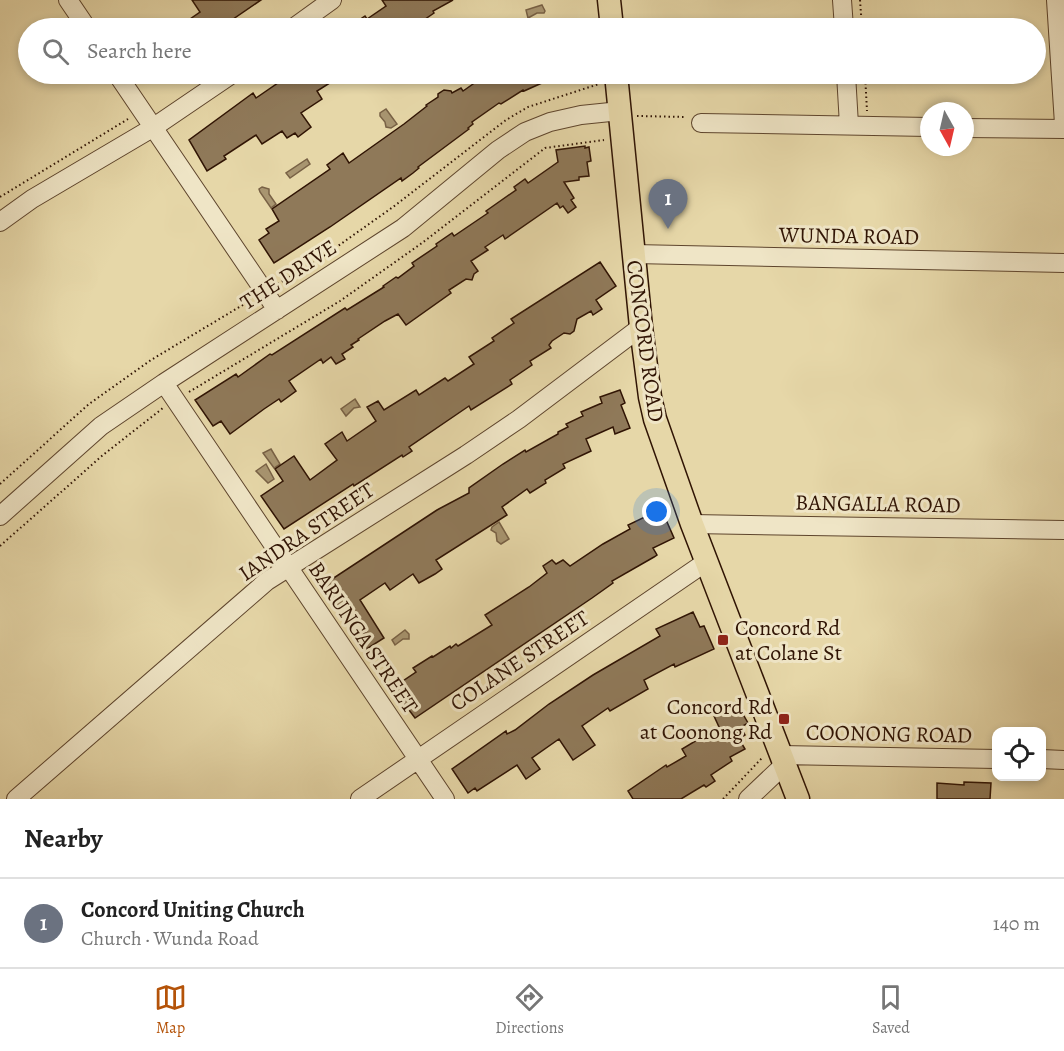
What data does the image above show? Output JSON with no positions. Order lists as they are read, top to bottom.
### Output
{
  "streets": {
    "main road": ["CONCORD ROAD"],
    "street": [
      "WUNDA ROAD",
      "THE DRIVE",
      "BANGALLA ROAD",
      "IANDRA STREET",
      "BARUNGA STREET",
      "COLANE STREET",
      "COONONG ROAD"
    ]
  },
  "crossings": [
    ["WUNDA ROAD", "CONCORD ROAD"],
    ["THE DRIVE", "CONCORD ROAD"],
    ["THE DRIVE", "BARUNGA STREET"],
    ["CONCORD ROAD", "BANGALLA ROAD"],
    ["CONCORD ROAD", "IANDRA STREET"],
    ["CONCORD ROAD", "COLANE STREET"],
    ["CONCORD ROAD", "COONONG ROAD"],
    ["IANDRA STREET", "BARUNGA STREET"],
    ["BARUNGA STREET", "COLANE STREET"]
  ],
  "places": {
    "transit": ["Concord Rd at Colane St", "Concord Rd at Coonong Rd"]
  },
  "north": "bottom",
  "page": {
    "search": "Search here",
    "pins": "1",
    "heading": "Nearby",
    "list": [
      {
        "mark": "1",
        "name": "Concord Uniting Church",
        "note": "Church · Wunda Road",
        "value": "140 m"
      }
    ],
    "nav": ["Map", "Directions", "Saved"]
  }
}
